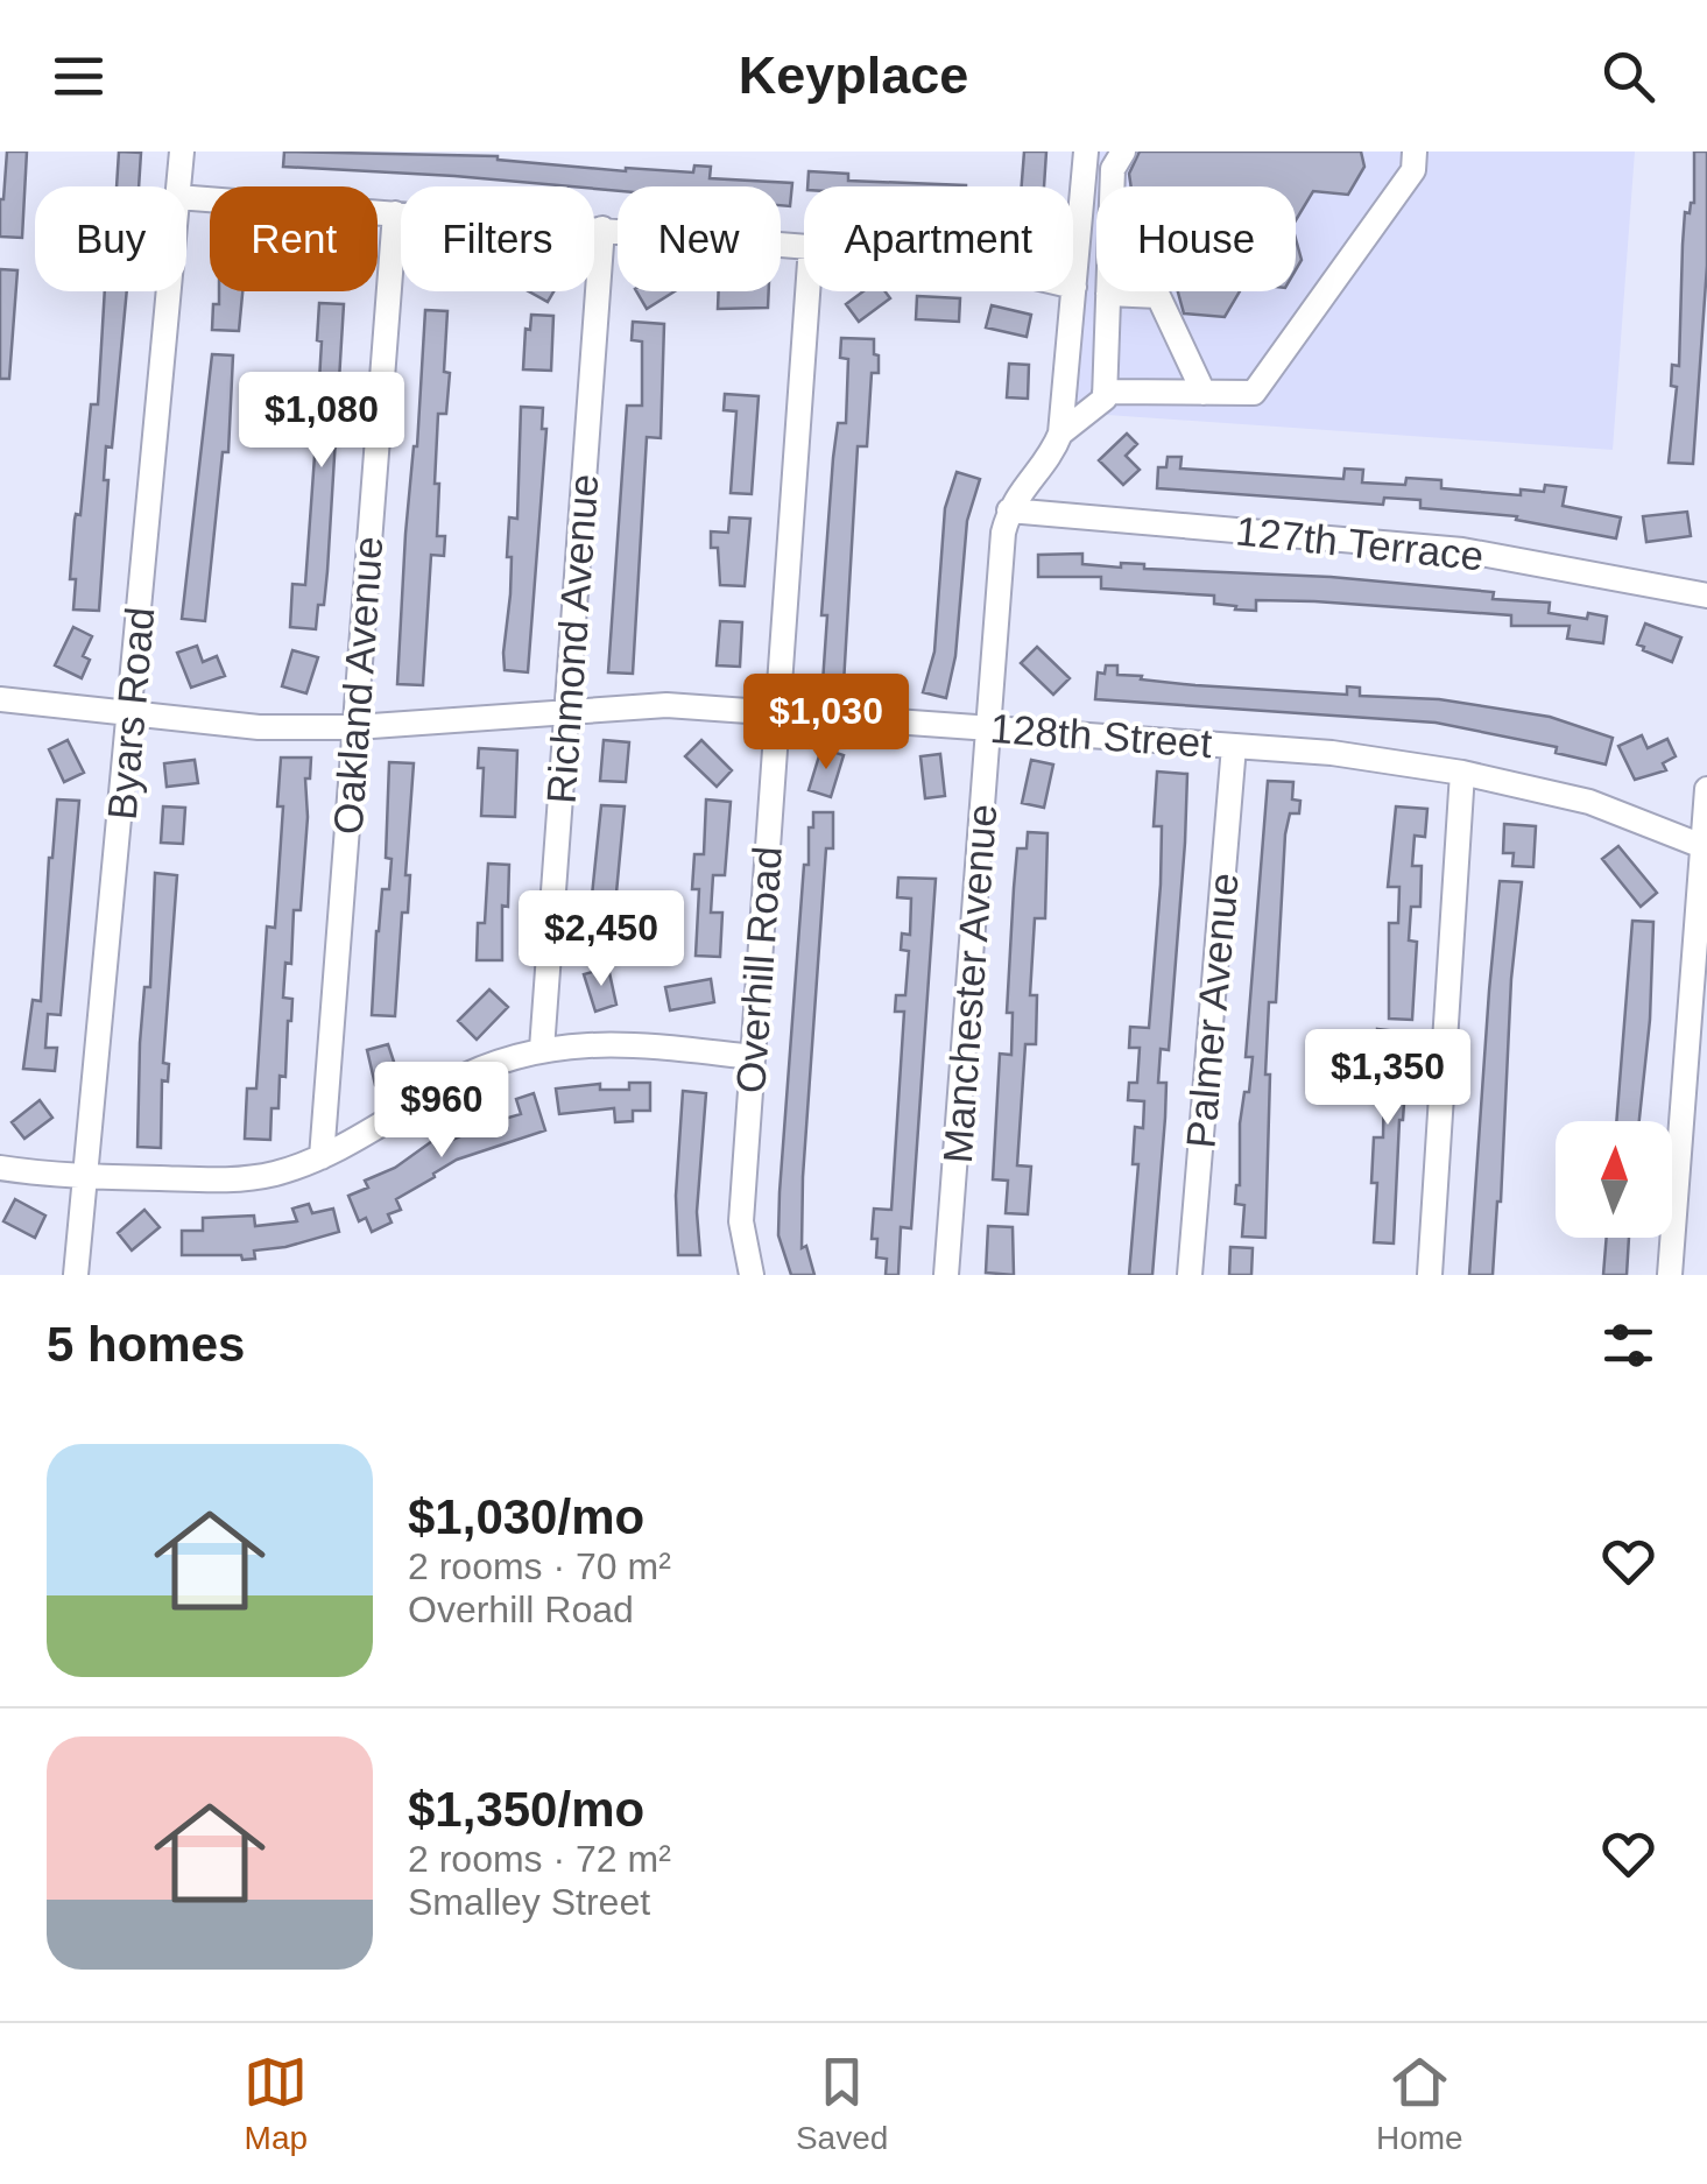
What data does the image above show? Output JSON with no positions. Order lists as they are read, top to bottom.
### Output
{
  "streets": {
    "street": [
      "127th Terrace",
      "Richmond Avenue",
      "Oakland Avenue",
      "Byars Road",
      "128th Street",
      "Overhill Road",
      "Manchester Avenue",
      "Palmer Avenue"
    ]
  },
  "crossings": [
    ["127th Terrace", "Manchester Avenue"],
    ["Richmond Avenue", "128th Street"],
    ["Oakland Avenue", "128th Street"],
    ["Byars Road", "128th Street"],
    ["128th Street", "Overhill Road"],
    ["128th Street", "Manchester Avenue"],
    ["128th Street", "Palmer Avenue"]
  ],
  "north": "top",
  "page": {
    "header": "Keyplace",
    "chip": [
      "Buy",
      "Rent",
      "Filters",
      "New",
      "Apartment",
      "House"
    ],
    "price": [
      "$1,080",
      "$1,030",
      "$2,450",
      "$1,350",
      "$960"
    ],
    "heading": "5 homes",
    "list": [
      {
        "name": "$1,030/mo",
        "note": "2 rooms · 70 m² · Overhill Road"
      },
      {
        "name": "$1,350/mo",
        "note": "2 rooms · 72 m² · Smalley Street"
      }
    ],
    "tabs": ["Map", "Saved", "Home"]
  }
}
